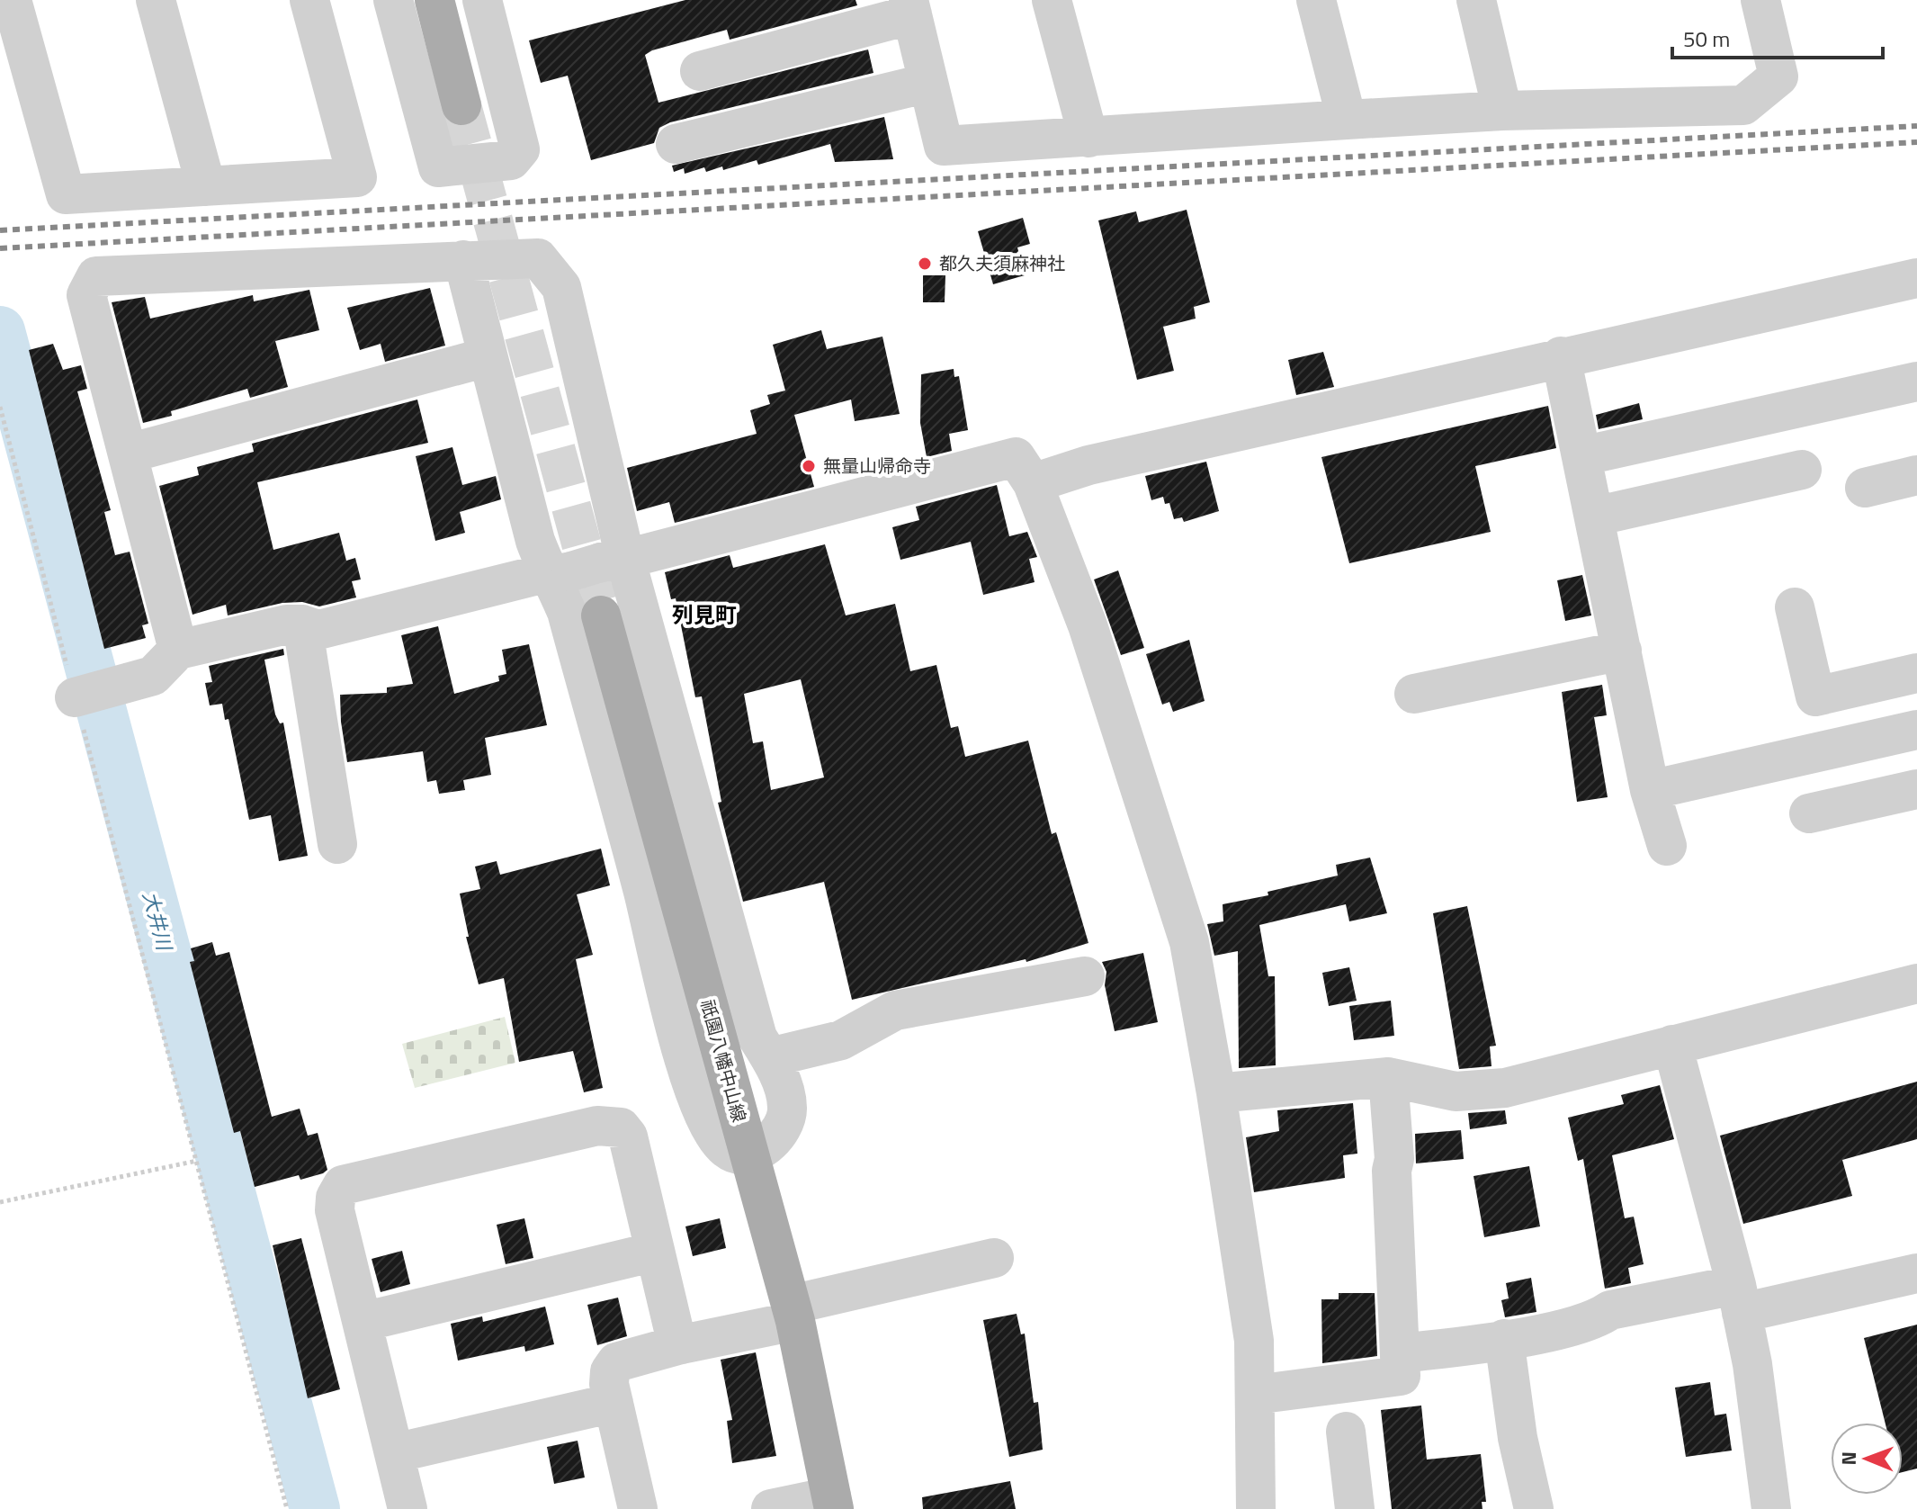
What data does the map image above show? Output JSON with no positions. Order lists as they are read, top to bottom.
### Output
{
  "streets": {
    "main road": ["祇園八幡中山線"]
  },
  "districts": ["列見町"],
  "water": ["大井川"],
  "places": ["都久夫須麻神社", "無量山帰命寺"],
  "scale_bar": "50 m",
  "north": "left"
}
